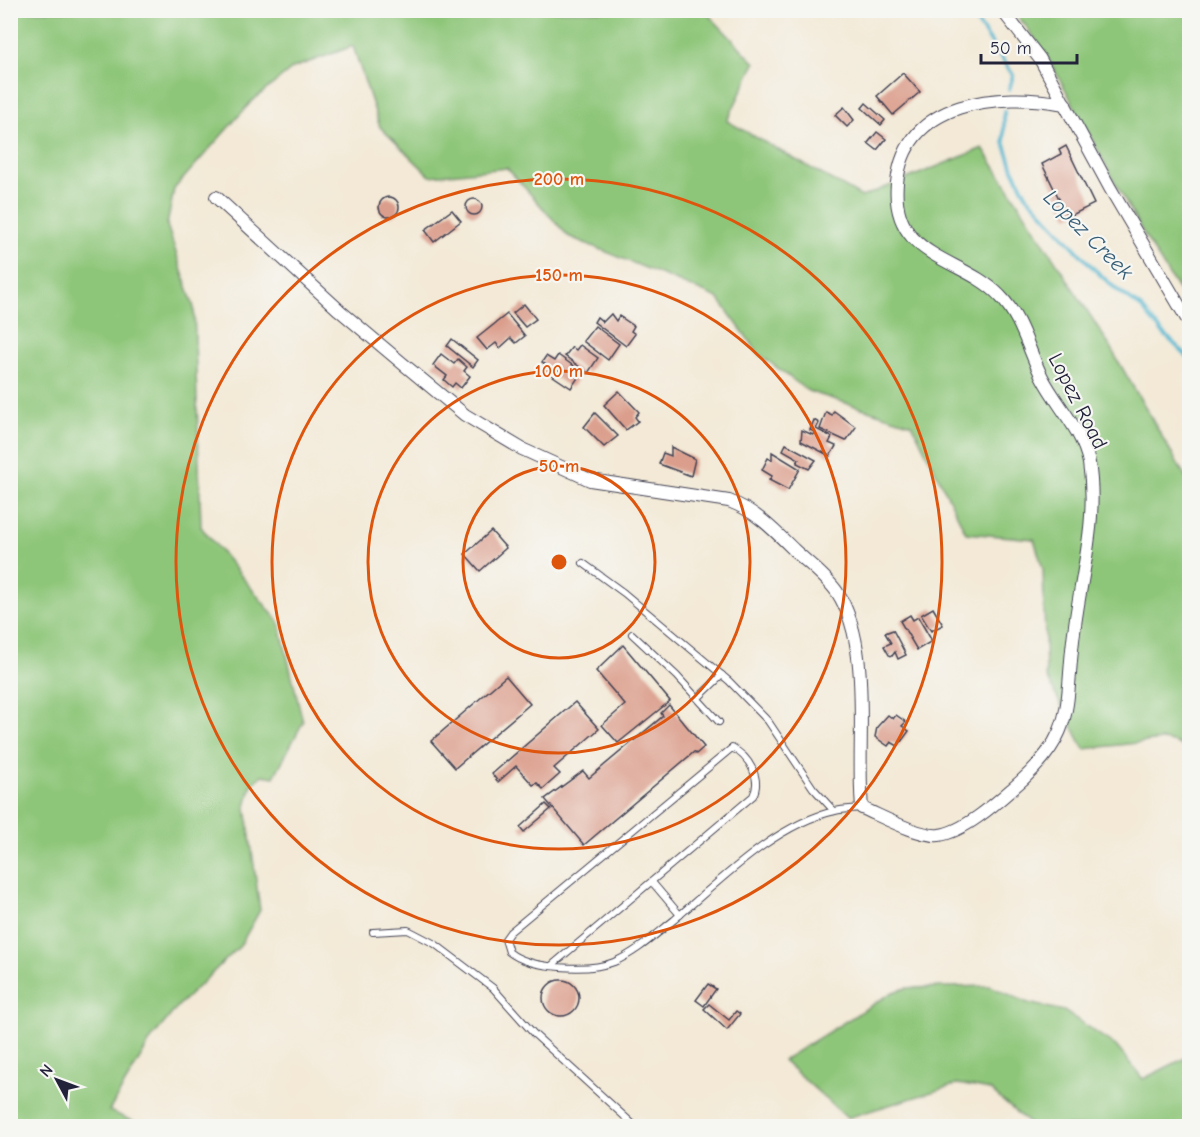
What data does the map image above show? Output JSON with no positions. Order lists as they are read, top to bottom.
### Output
{
  "streets": {
    "street": ["Lopez Road"]
  },
  "water": ["Lopez Creek"],
  "scale_bar": "50 m",
  "north": "top left",
  "rings": [
    "200 m",
    "150 m",
    "100 m",
    "50 m"
  ]
}
